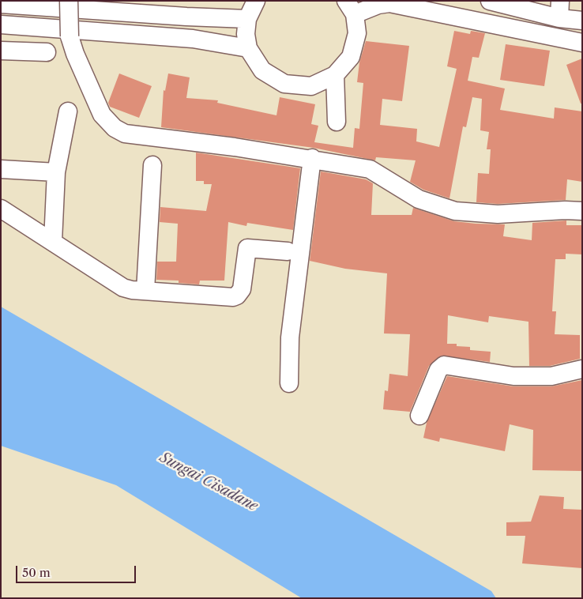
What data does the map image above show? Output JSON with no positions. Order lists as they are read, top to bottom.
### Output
{
  "water": ["Sungai Cisadane"],
  "scale_bar": "50 m"
}
